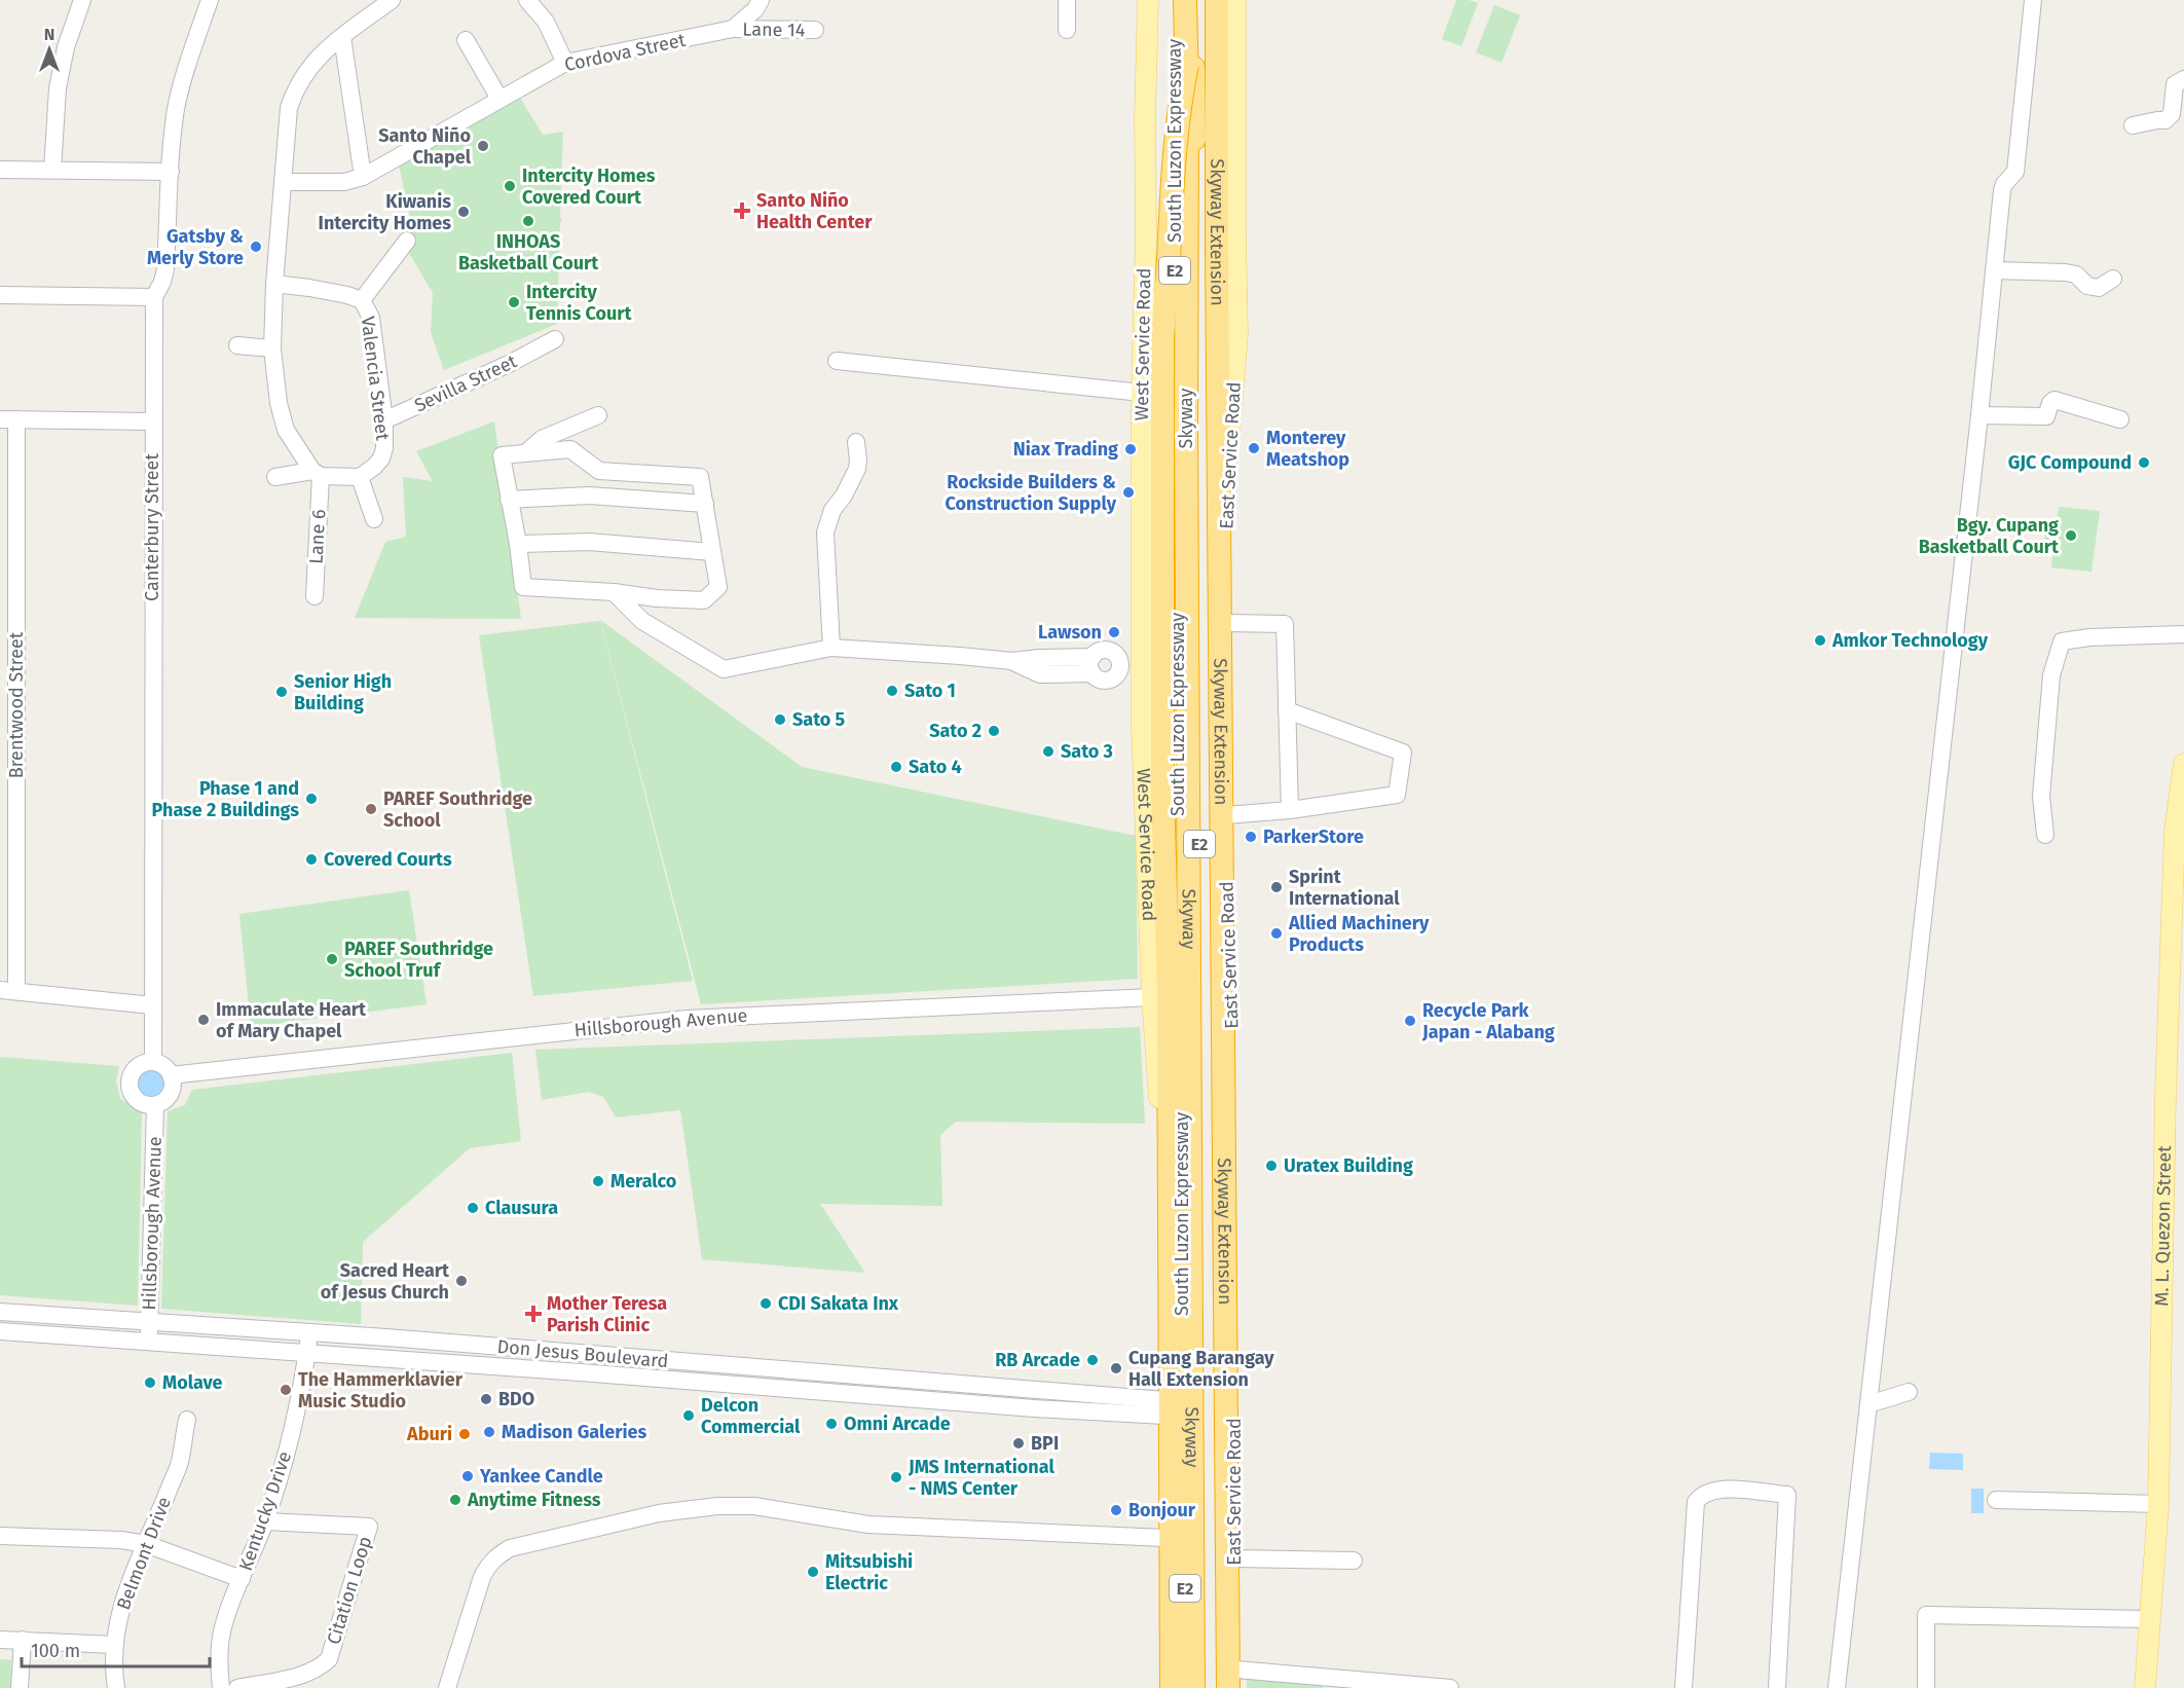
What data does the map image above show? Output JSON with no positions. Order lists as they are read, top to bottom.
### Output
{
  "streets": {
    "highway": [
      "South Luzon Expressway",
      "Skyway Extension",
      "E2",
      "Skyway"
    ],
    "main road": ["West Service Road", "East Service Road", "M. L. Quezon Street"],
    "street": [
      "Lane 14",
      "Cordova Street",
      "Valencia Street",
      "Sevilla Street",
      "Canterbury Street",
      "Lane 6",
      "Brentwood Street",
      "Hillsborough Avenue",
      "Don Jesus Boulevard",
      "Kentucky Drive",
      "Belmont Drive",
      "Citation Loop"
    ]
  },
  "crossings": [
    ["Lane 14", "Cordova Street"],
    ["Skyway Extension", "East Service Road"],
    ["E2", "Skyway"],
    ["West Service Road", "Hillsborough Avenue"],
    ["West Service Road", "Don Jesus Boulevard"],
    ["Valencia Street", "Sevilla Street"],
    ["Canterbury Street", "Hillsborough Avenue"],
    ["Hillsborough Avenue", "Don Jesus Boulevard"],
    ["Don Jesus Boulevard", "Kentucky Drive"],
    ["Kentucky Drive", "Citation Loop"]
  ],
  "places": {
    "other": [
      "Santo Niño Chapel",
      "Intercity Homes Covered Court",
      "Kiwanis Intercity Homes",
      "INHOAS Basketball Court",
      "Gatsby & Merly Store",
      "Intercity Tennis Court",
      "Monterey Meatshop",
      "Niax Trading",
      "GJC Compound",
      "Rockside Builders & Construction Supply",
      "Bgy. Cupang Basketball Court",
      "Lawson",
      "Amkor Technology",
      "Sato 1",
      "Senior High Building",
      "Sato 5",
      "Sato 2",
      "Sato 3",
      "Sato 4",
      "Phase 1 and Phase 2 Buildings",
      "PAREF Southridge School",
      "ParkerStore",
      "Covered Courts",
      "Sprint International",
      "Allied Machinery Products",
      "PAREF Southridge School Truf",
      "Immaculate Heart of Mary Chapel",
      "Recycle Park Japan - Alabang",
      "Uratex Building",
      "Meralco",
      "Clausura",
      "Sacred Heart of Jesus Church",
      "CDI Sakata Inx",
      "RB Arcade",
      "Cupang Barangay Hall Extension",
      "Molave",
      "The Hammerklavier Music Studio",
      "BDO",
      "Delcon Commercial",
      "Omni Arcade",
      "Madison Galeries",
      "Aburi",
      "BPI",
      "Yankee Candle",
      "JMS International - NMS Center",
      "Anytime Fitness",
      "Bonjour",
      "Mitsubishi Electric"
    ],
    "health": ["Santo Niño Health Center", "Mother Teresa Parish Clinic"]
  },
  "scale_bar": "100 m",
  "north": "top"
}
